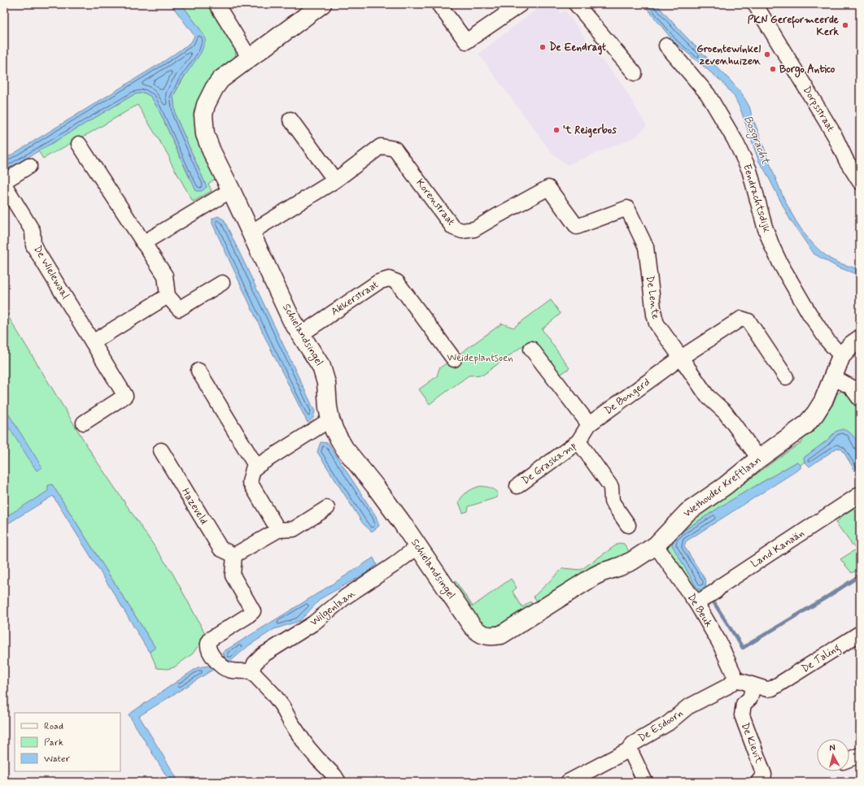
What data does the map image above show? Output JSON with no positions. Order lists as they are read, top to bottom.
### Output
{
  "streets": {
    "street": [
      "Dorpsstraat",
      "Eendrachtsdijk",
      "Korenstraat",
      "De Wielewaal",
      "De Lente",
      "Akkerstraat",
      "Schielandsingel",
      "De Bongerd",
      "De Graskamp",
      "Wethouder Kreftlaan",
      "Hazeveld",
      "Land Kanaän",
      "Wilgenlaan",
      "De Beuk",
      "De Taling",
      "De Esdoorn",
      "De Kievit"
    ]
  },
  "crossings": [
    ["Eendrachtsdijk", "Wethouder Kreftlaan"],
    ["Korenstraat", "De Lente"],
    ["Korenstraat", "Schielandsingel"],
    ["De Lente", "De Bongerd"],
    ["De Lente", "Wethouder Kreftlaan"],
    ["Akkerstraat", "Schielandsingel"],
    ["Schielandsingel", "Wethouder Kreftlaan"],
    ["Schielandsingel", "Wilgenlaan"],
    ["De Bongerd", "De Graskamp"],
    ["Wethouder Kreftlaan", "De Beuk"],
    ["Land Kanaän", "De Beuk"],
    ["De Beuk", "De Esdoorn"],
    ["De Taling", "De Kievit"]
  ],
  "water": ["Bosgracht"],
  "parks": ["Weideplantsoen"],
  "places": [
    "PKN Gereformeerde Kerk",
    "De Eendragt",
    "Groentewinkel zevenhuizen",
    "Borgo Antico",
    "'t Reigerbos"
  ],
  "legend": ["Road", "Park", "Water"],
  "north": "top"
}
